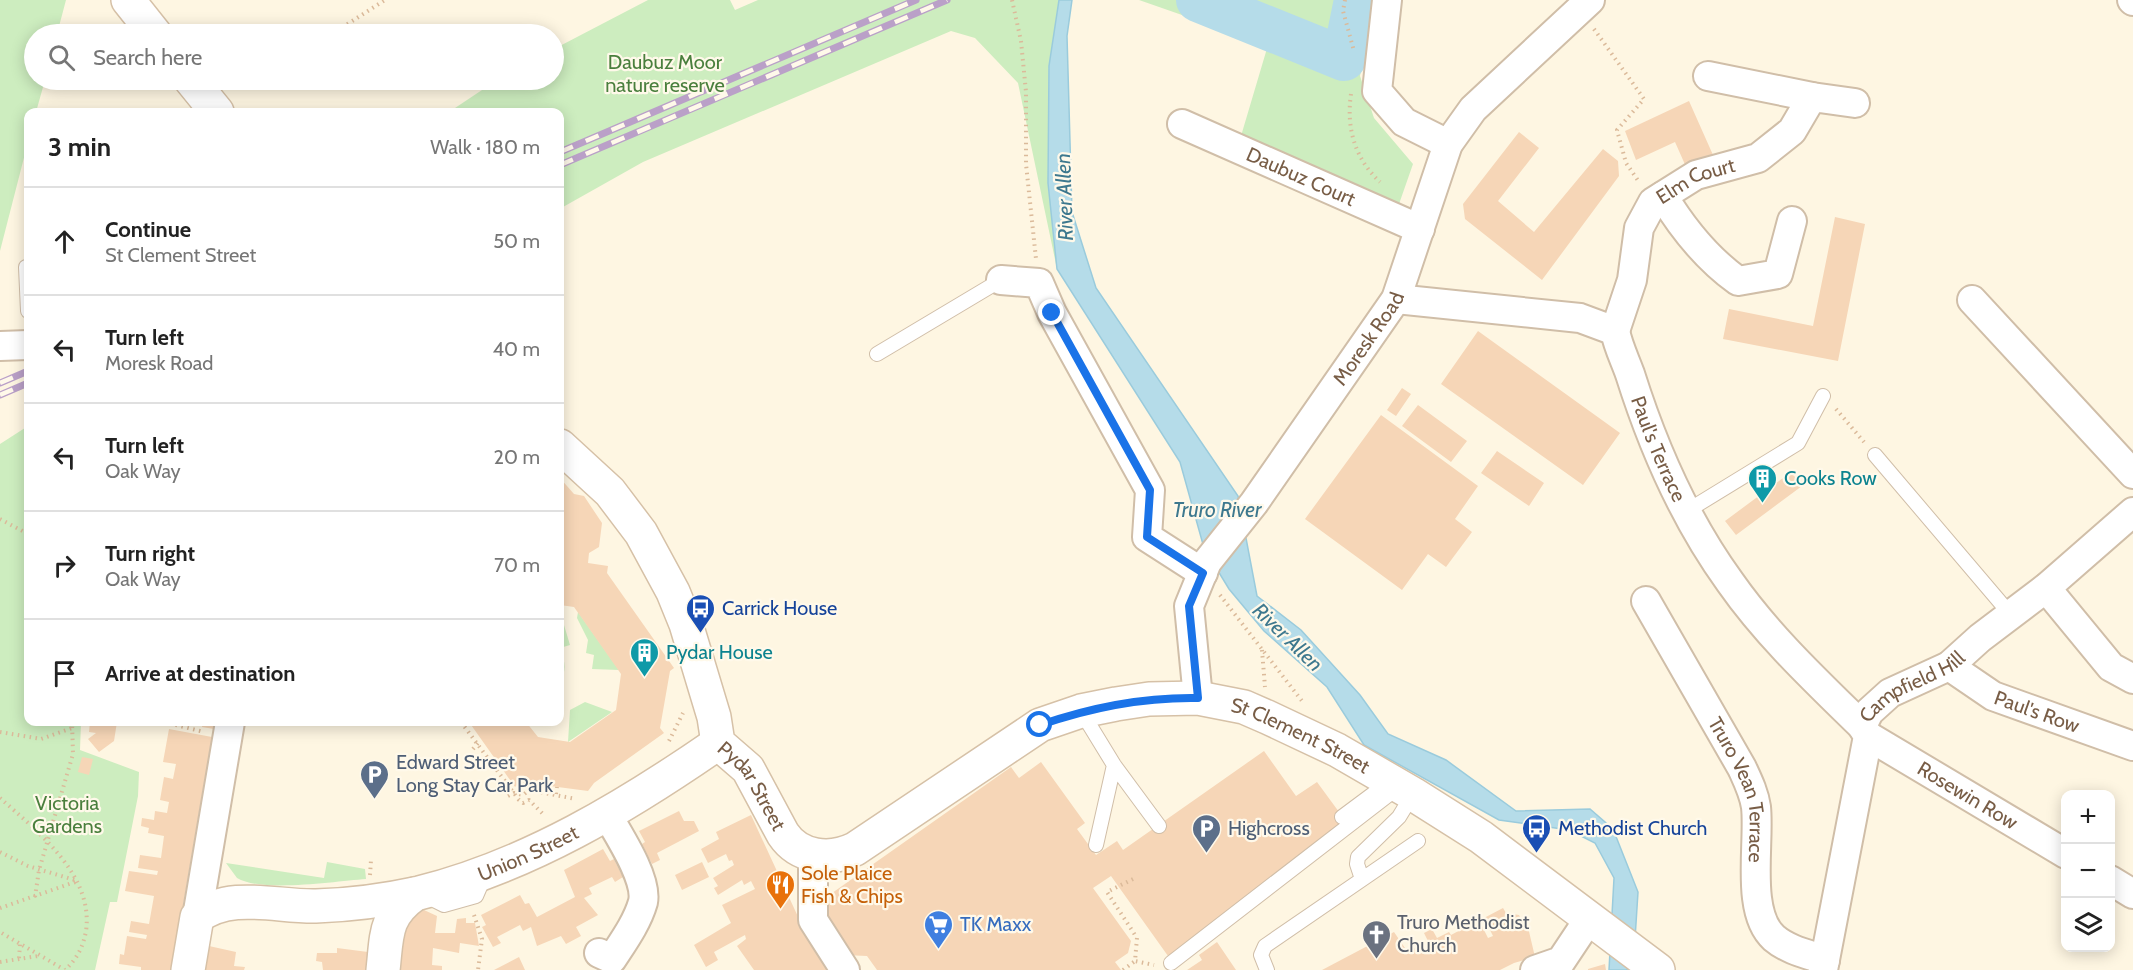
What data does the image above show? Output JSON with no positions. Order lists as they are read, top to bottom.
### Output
{
  "streets": {
    "main road": ["St Clement Street", "Pydar Street", "Union Street"],
    "street": [
      "Daubuz Court",
      "Elm Court",
      "Moresk Road",
      "Paul's Terrace",
      "Campfield Hill",
      "Paul's Row",
      "Truro Vean Terrace",
      "Rosewin Row"
    ]
  },
  "crossings": [
    ["Daubuz Court", "Moresk Road"],
    ["Elm Court", "Paul's Terrace"],
    ["Moresk Road", "St Clement Street"],
    ["Paul's Terrace", "Campfield Hill"],
    ["Paul's Terrace", "Rosewin Row"],
    ["Campfield Hill", "Paul's Row"],
    ["Campfield Hill", "Truro Vean Terrace"],
    ["Campfield Hill", "Rosewin Row"],
    ["St Clement Street", "Pydar Street"],
    ["Pydar Street", "Union Street"]
  ],
  "water": ["River Allen", "Truro River"],
  "parks": ["Daubuz Moor nature reserve", "Victoria Gardens"],
  "places": {
    "building": ["Cooks Row", "Pydar House"],
    "bus stop": ["Carrick House", "Methodist Church"],
    "parking": ["Edward Street Long Stay Car Park", "Highcross"],
    "restaurant": ["Sole Plaice Fish & Chips"],
    "supermarket": ["TK Maxx"],
    "church": ["Truro Methodist Church"]
  },
  "page": {
    "search": "Search here",
    "heading": ["3 min", "Walk · 180 m"],
    "list": [
      ["Continue", "St Clement Street", "50 m"],
      ["Turn left", "Moresk Road", "40 m"],
      ["Turn left", "Oak Way", "20 m"],
      ["Turn right", "Oak Way", "70 m"],
      "Arrive at destination"
    ],
    "map_buttons": ["+", "−"]
  }
}
